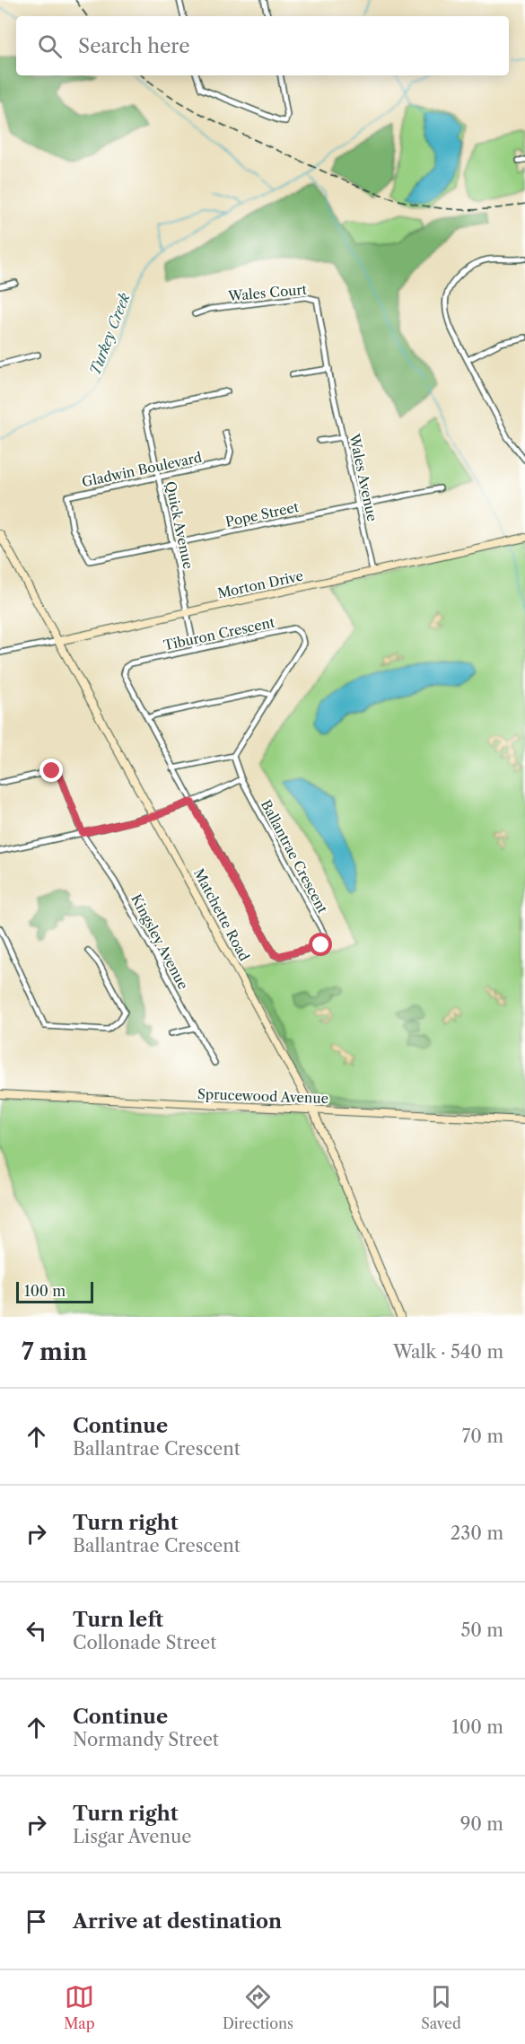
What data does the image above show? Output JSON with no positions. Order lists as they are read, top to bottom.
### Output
{
  "streets": {
    "street": [
      "Wales Court",
      "Gladwin Boulevard",
      "Wales Avenue",
      "Pope Street",
      "Quick Avenue",
      "Morton Drive",
      "Tiburon Crescent",
      "Ballantrae Crescent",
      "Matchette Road",
      "Kingsley Avenue",
      "Sprucewood Avenue"
    ]
  },
  "crossings": [
    ["Wales Court", "Wales Avenue"],
    ["Gladwin Boulevard", "Pope Street"],
    ["Gladwin Boulevard", "Quick Avenue"],
    ["Wales Avenue", "Pope Street"],
    ["Wales Avenue", "Morton Drive"],
    ["Pope Street", "Quick Avenue"],
    ["Quick Avenue", "Morton Drive"],
    ["Quick Avenue", "Tiburon Crescent"],
    ["Morton Drive", "Matchette Road"],
    ["Tiburon Crescent", "Ballantrae Crescent"],
    ["Matchette Road", "Sprucewood Avenue"]
  ],
  "water": ["Turkey Creek"],
  "scale_bar": "100 m",
  "page": {
    "search": "Search here",
    "scale": "100 m",
    "heading": ["7 min", "Walk · 540 m"],
    "list": [
      ["Continue", "Ballantrae Crescent", "70 m"],
      ["Turn right", "Ballantrae Crescent", "230 m"],
      ["Turn left", "Collonade Street", "50 m"],
      ["Continue", "Normandy Street", "100 m"],
      ["Turn right", "Lisgar Avenue", "90 m"],
      "Arrive at destination"
    ],
    "nav": ["Map", "Directions", "Saved"]
  }
}
